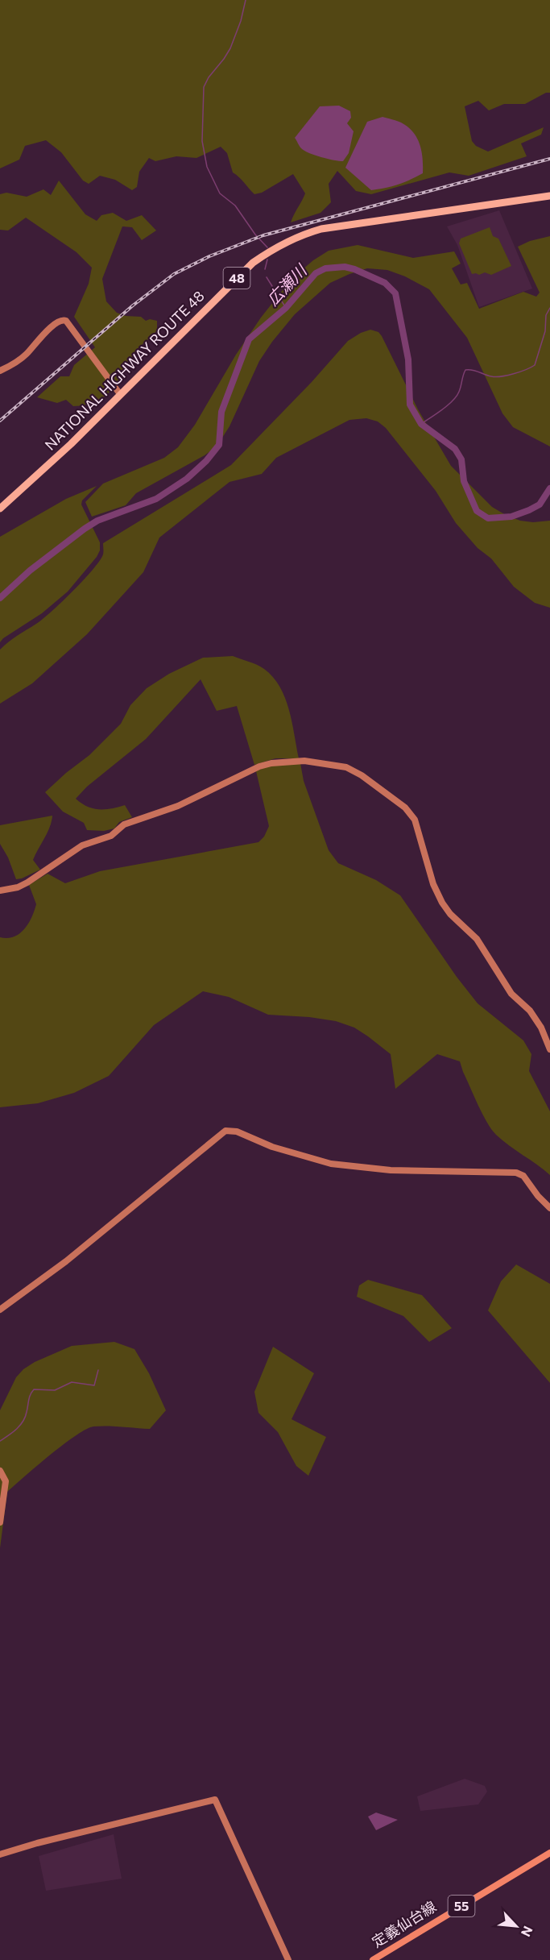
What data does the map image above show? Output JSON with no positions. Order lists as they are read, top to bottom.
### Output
{
  "streets": {
    "highway": ["48", "NATIONAL HIGHWAY ROUTE 48"],
    "main road": ["55", "定義仙台線"]
  },
  "water": ["広瀬川"],
  "north": "bottom right"
}
